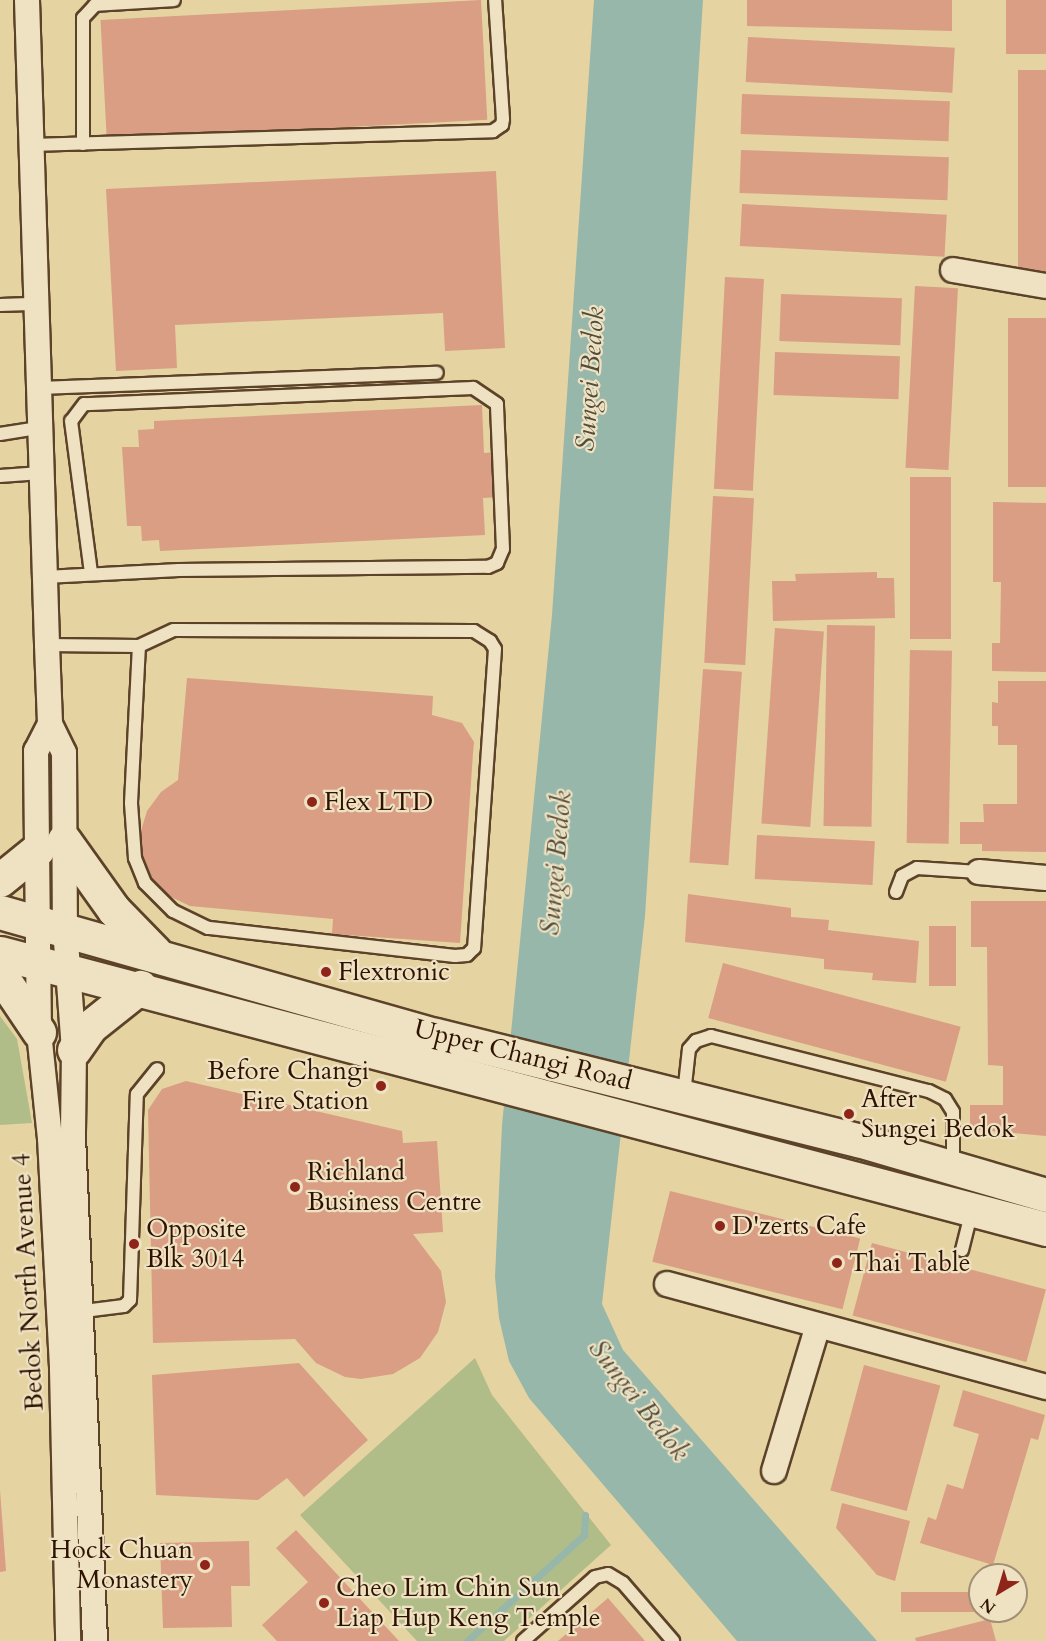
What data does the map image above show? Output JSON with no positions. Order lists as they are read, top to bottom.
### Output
{
  "streets": {
    "street": ["Upper Changi Road", "Bedok North Avenue 4"]
  },
  "crossings": [
    ["Upper Changi Road", "Bedok North Avenue 4"]
  ],
  "water": ["Sungei Bedok"],
  "places": [
    "Flex LTD",
    "Flextronic",
    "Before Changi Fire Station",
    "After Sungei Bedok",
    "Richland Business Centre",
    "D'zerts Cafe",
    "Opposite Blk 3014",
    "Thai Table",
    "Hock Chuan Monastery",
    "Cheo Lim Chin Sun Liap Hup Keng Temple"
  ],
  "north": "bottom left"
}
